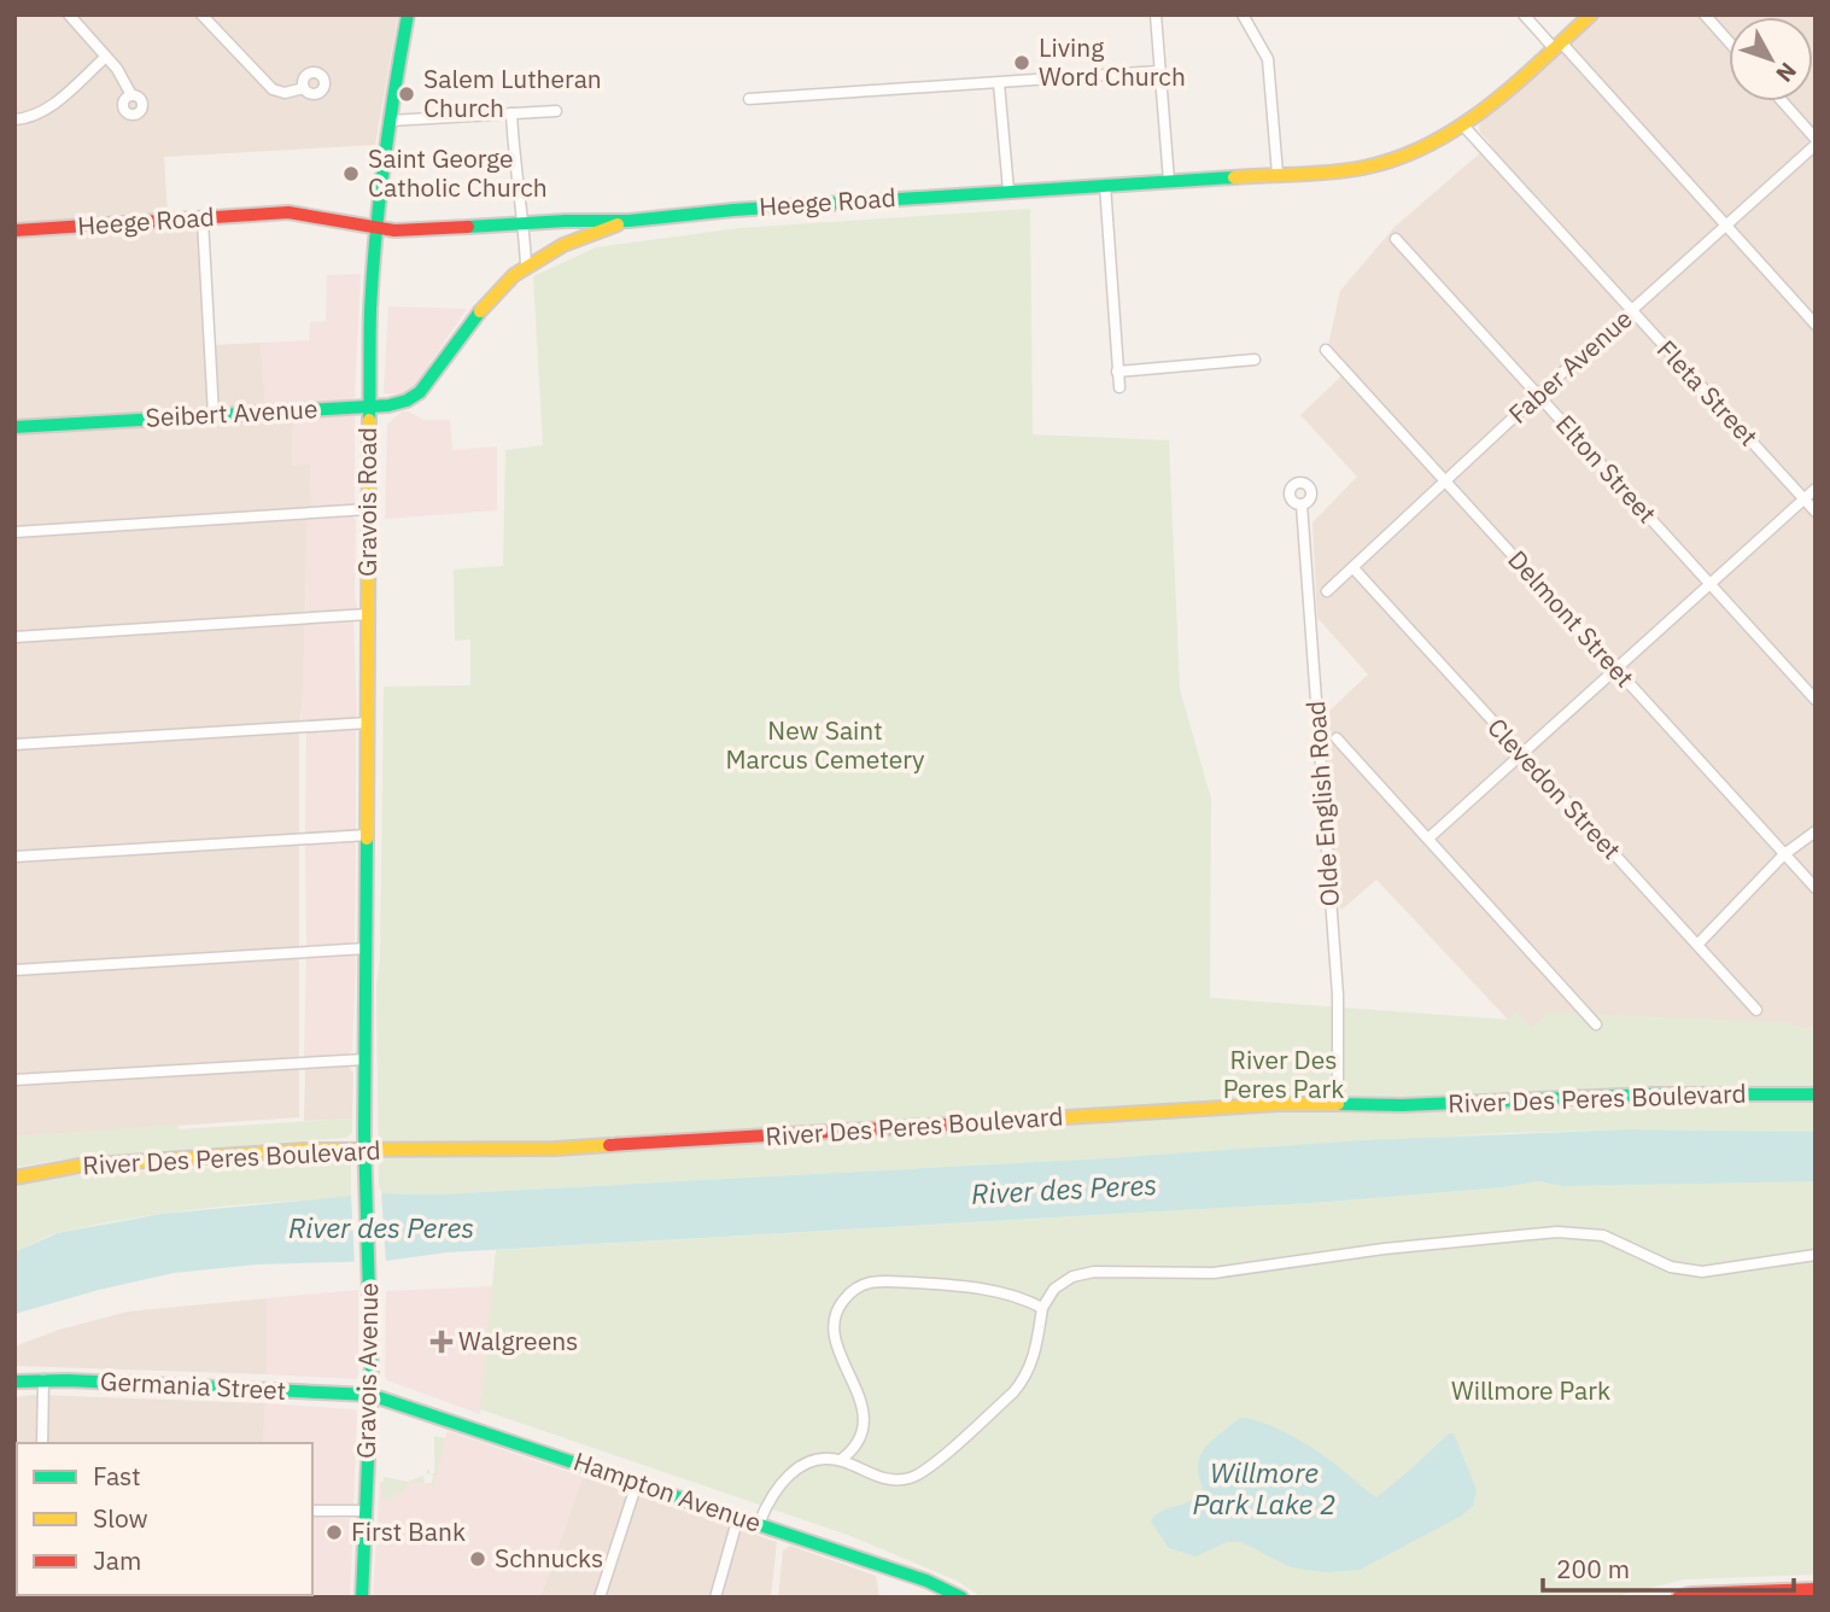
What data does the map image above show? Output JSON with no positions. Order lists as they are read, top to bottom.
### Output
{
  "streets": {
    "main road": [
      "Heege Road",
      "Seibert Avenue",
      "Gravois Road",
      "River Des Peres Boulevard",
      "Gravois Avenue",
      "Germania Street",
      "Hampton Avenue"
    ],
    "street": [
      "Faber Avenue",
      "Fleta Street",
      "Elton Street",
      "Delmont Street",
      "Clevedon Street",
      "Olde English Road"
    ]
  },
  "crossings": [
    ["Heege Road", "Fleta Street"],
    ["Heege Road", "Seibert Avenue"],
    ["Heege Road", "Gravois Road"],
    ["Faber Avenue", "Fleta Street"],
    ["Faber Avenue", "Elton Street"],
    ["Faber Avenue", "Delmont Street"],
    ["Faber Avenue", "Clevedon Street"],
    ["Seibert Avenue", "Gravois Road"],
    ["Gravois Road", "Gravois Avenue"],
    ["Olde English Road", "River Des Peres Boulevard"],
    ["River Des Peres Boulevard", "Gravois Avenue"],
    ["Gravois Avenue", "Germania Street"],
    ["Gravois Avenue", "Hampton Avenue"],
    ["Germania Street", "Hampton Avenue"]
  ],
  "water": ["River des Peres", "Willmore Park Lake 2"],
  "parks": ["New Saint Marcus Cemetery", "River Des Peres Park", "Willmore Park"],
  "places": {
    "other": [
      "Living Word Church",
      "Salem Lutheran Church",
      "Saint George Catholic Church",
      "First Bank",
      "Schnucks"
    ],
    "health": ["Walgreens"]
  },
  "legend": ["Fast", "Slow", "Jam"],
  "scale_bar": "200 m",
  "north": "bottom right"
}
